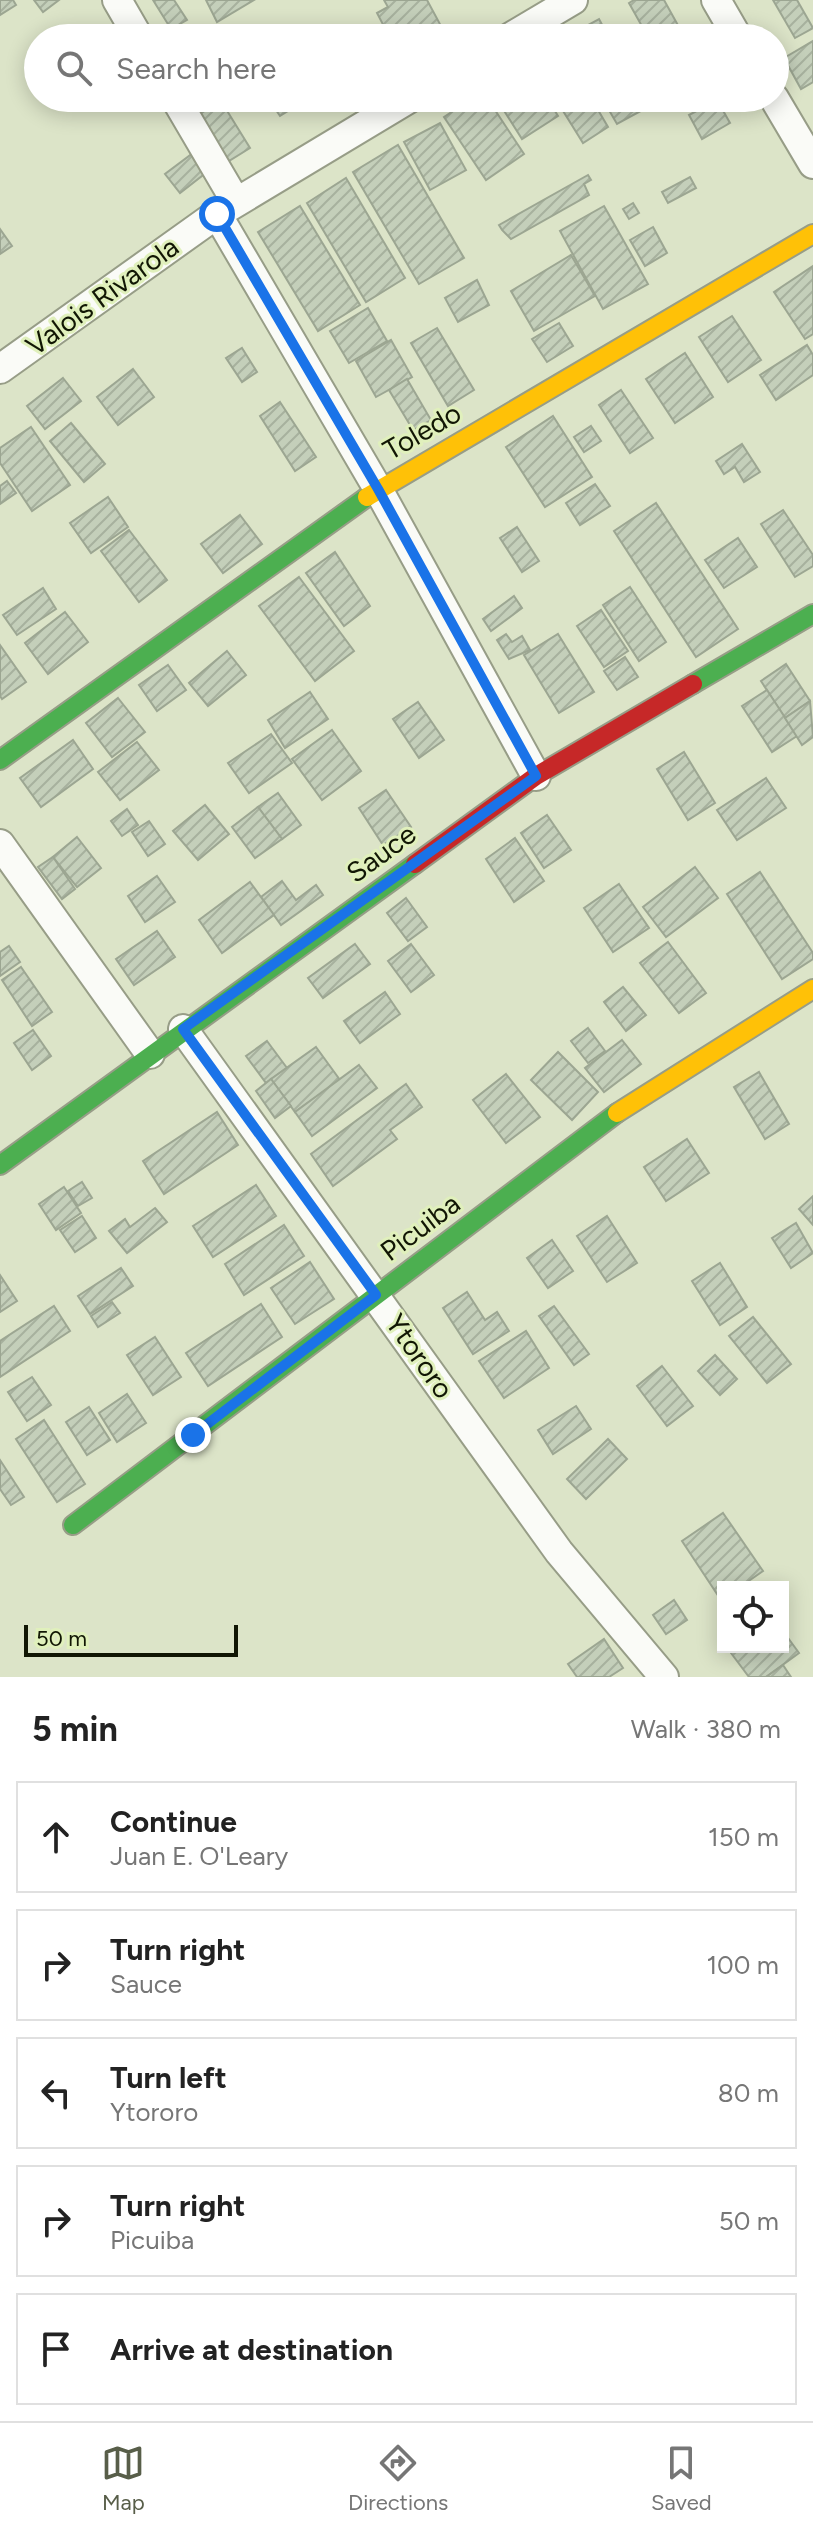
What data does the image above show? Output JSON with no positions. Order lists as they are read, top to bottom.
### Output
{
  "streets": {
    "street": [
      "Valois Rivarola",
      "Toledo",
      "Sauce",
      "Picuiba",
      "Ytororo"
    ]
  },
  "crossings": [
    ["Sauce", "Ytororo"],
    ["Picuiba", "Ytororo"]
  ],
  "scale_bar": "50 m",
  "page": {
    "search": "Search here",
    "scale": "50 m",
    "heading": ["5 min", "Walk · 380 m"],
    "list": [
      ["Continue", "Juan E. O'Leary", "150 m"],
      ["Turn right", "Sauce", "100 m"],
      ["Turn left", "Ytororo", "80 m"],
      ["Turn right", "Picuiba", "50 m"],
      "Arrive at destination"
    ],
    "nav": ["Map", "Directions", "Saved"]
  }
}
